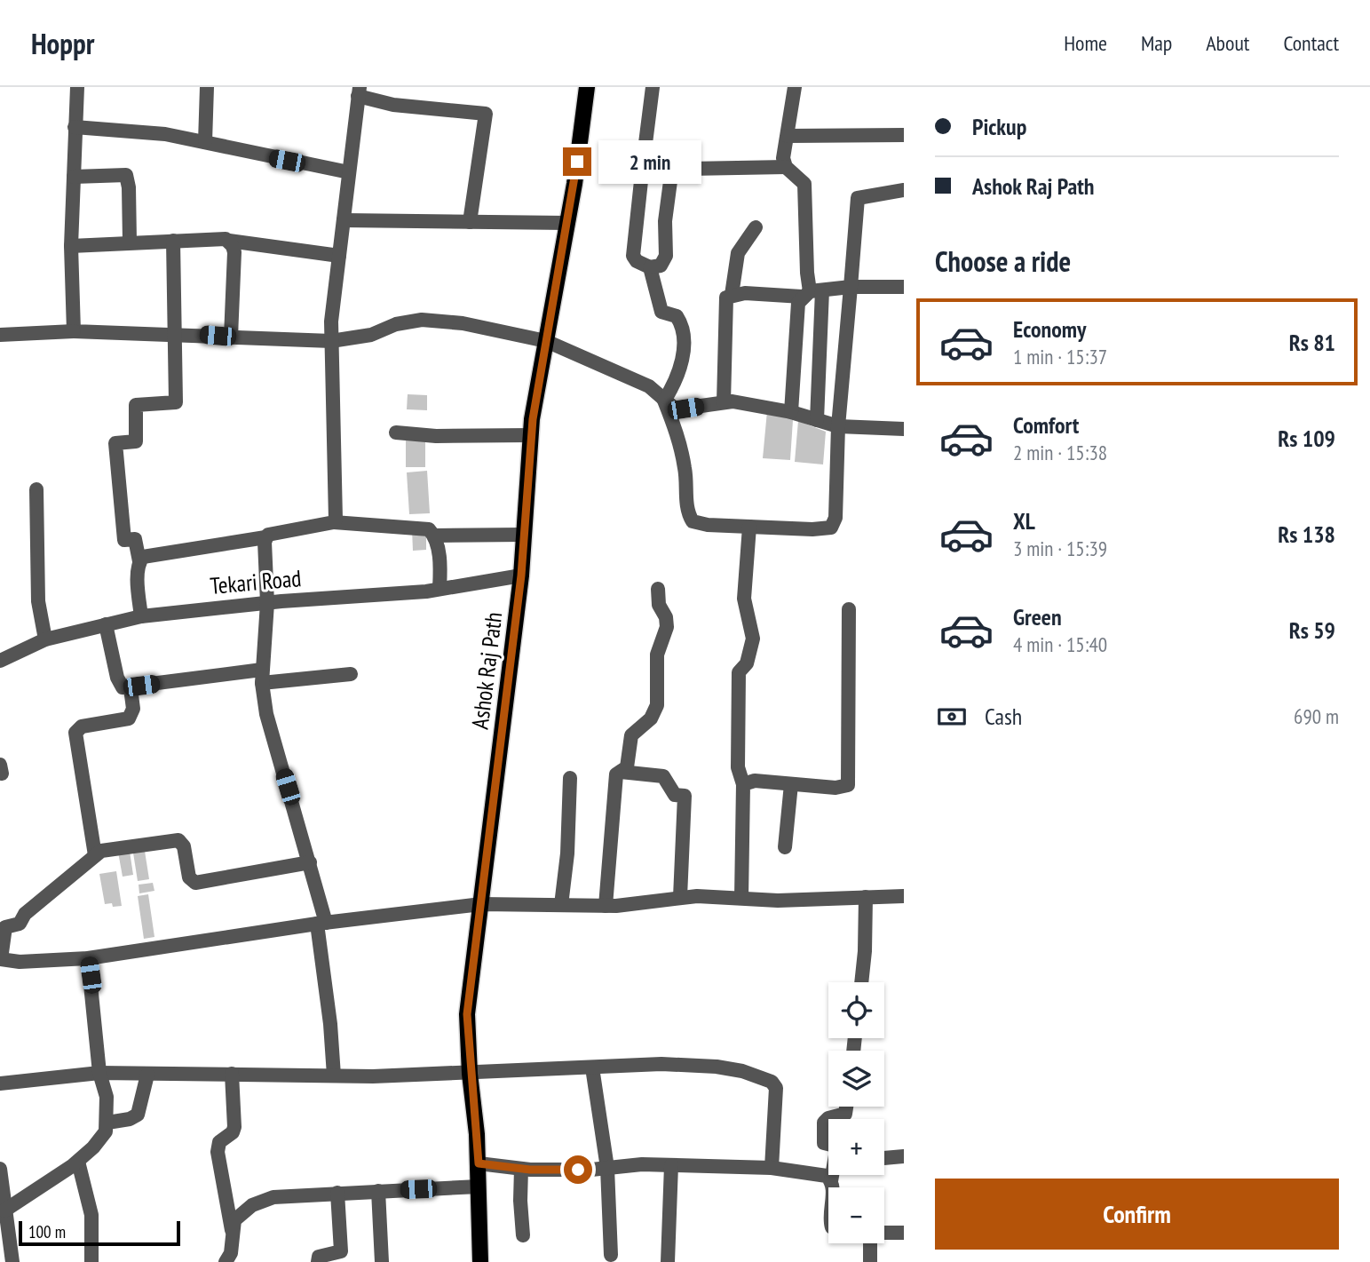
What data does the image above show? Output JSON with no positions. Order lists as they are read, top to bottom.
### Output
{
  "streets": {
    "main road": ["Ashok Raj Path"],
    "street": ["Tekari Road"]
  },
  "crossings": [
    ["Tekari Road", "Ashok Raj Path"]
  ],
  "scale_bar": "100 m",
  "page": {
    "header": "Hoppr",
    "nav": [
      "Home",
      "Map",
      "About",
      "Contact"
    ],
    "banner": ["Pickup", "Ashok Raj Path"],
    "bubble": "2 min",
    "heading": "Choose a ride",
    "list": [
      {
        "name": "Economy",
        "note": "1 min · 15:37",
        "value": "Rs 81"
      },
      {
        "name": "Comfort",
        "note": "2 min · 15:38",
        "value": "Rs 109"
      },
      {
        "name": "XL",
        "note": "3 min · 15:39",
        "value": "Rs 138"
      },
      {
        "name": "Green",
        "note": "4 min · 15:40",
        "value": "Rs 59"
      }
    ],
    "pay": ["Cash", "690 m"],
    "map_buttons": ["+", "−"],
    "buttons": "Confirm",
    "scale": "100 m"
  }
}
